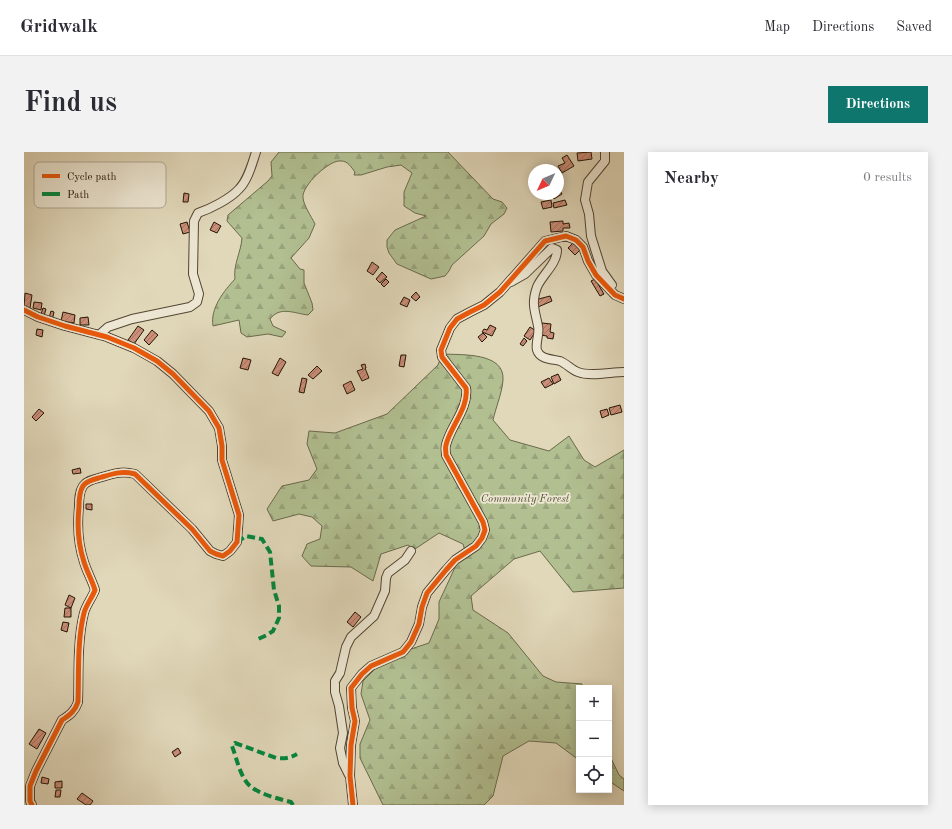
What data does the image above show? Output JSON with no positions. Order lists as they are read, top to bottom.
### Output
{
  "parks": ["Community Forest"],
  "legend": ["Cycle path", "Path"],
  "north": "bottom left",
  "page": {
    "header": "Gridwalk",
    "nav": ["Map", "Directions", "Saved"],
    "buttons": "Directions",
    "title": "Find us",
    "heading": ["Nearby", "0 results"],
    "map_buttons": ["+", "−"]
  }
}
